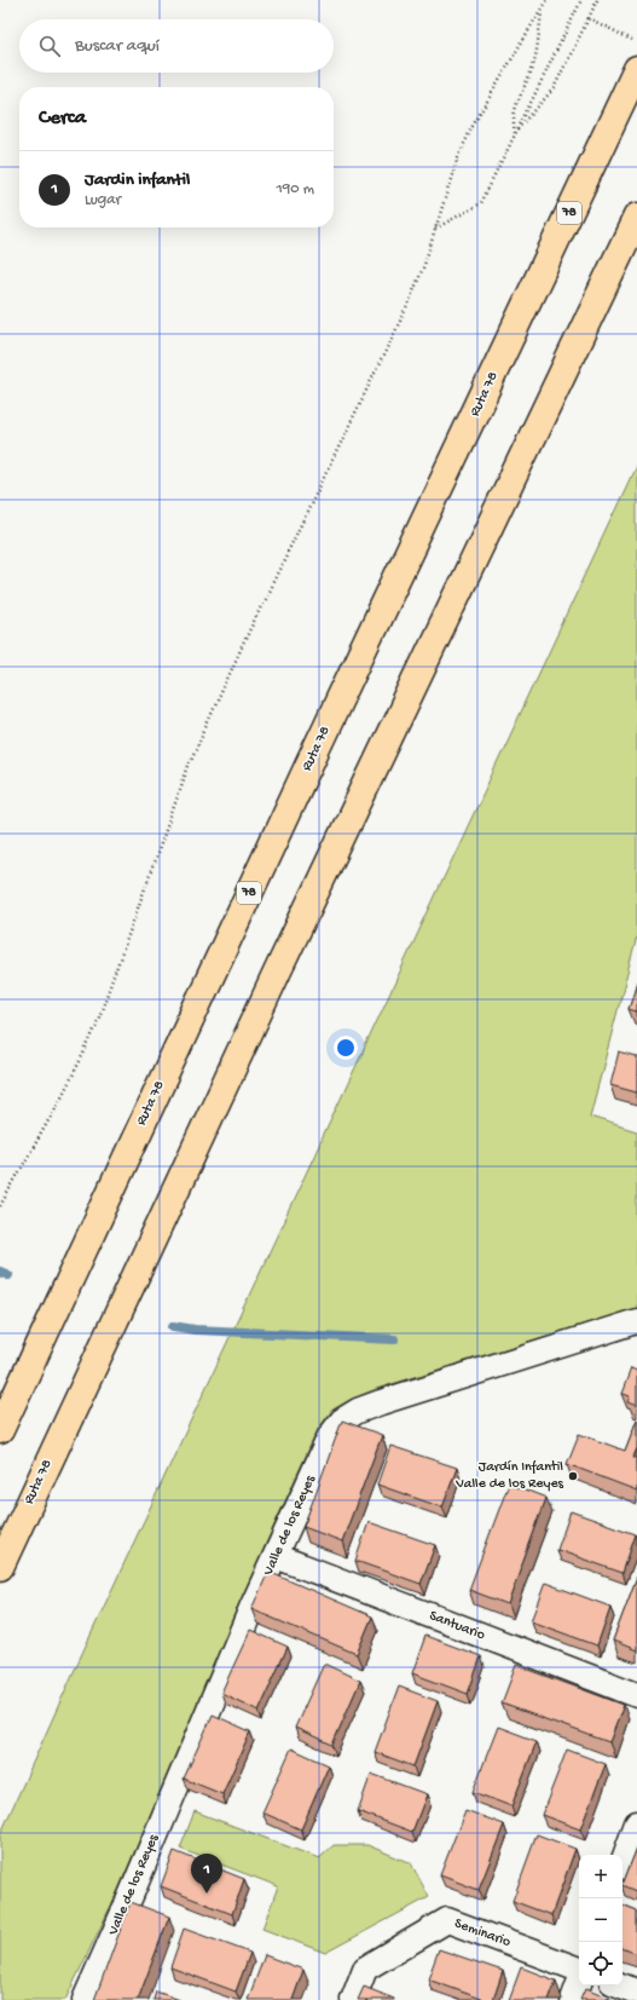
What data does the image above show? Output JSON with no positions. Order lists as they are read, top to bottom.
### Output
{
  "streets": {
    "highway": ["78", "Ruta 78"],
    "street": ["Valle de los Reyes", "Santuario", "Seminario"]
  },
  "crossings": [
    ["Valle de los Reyes", "Santuario"]
  ],
  "places": ["Jardín Infantil Valle de los Reyes"],
  "page": {
    "search": "Buscar aquí",
    "heading": "Cerca",
    "list": [
      {
        "mark": "1",
        "name": "Jardin infantil",
        "note": "Lugar",
        "value": "190 m"
      }
    ],
    "pins": "1",
    "map_buttons": ["+", "−"]
  }
}
